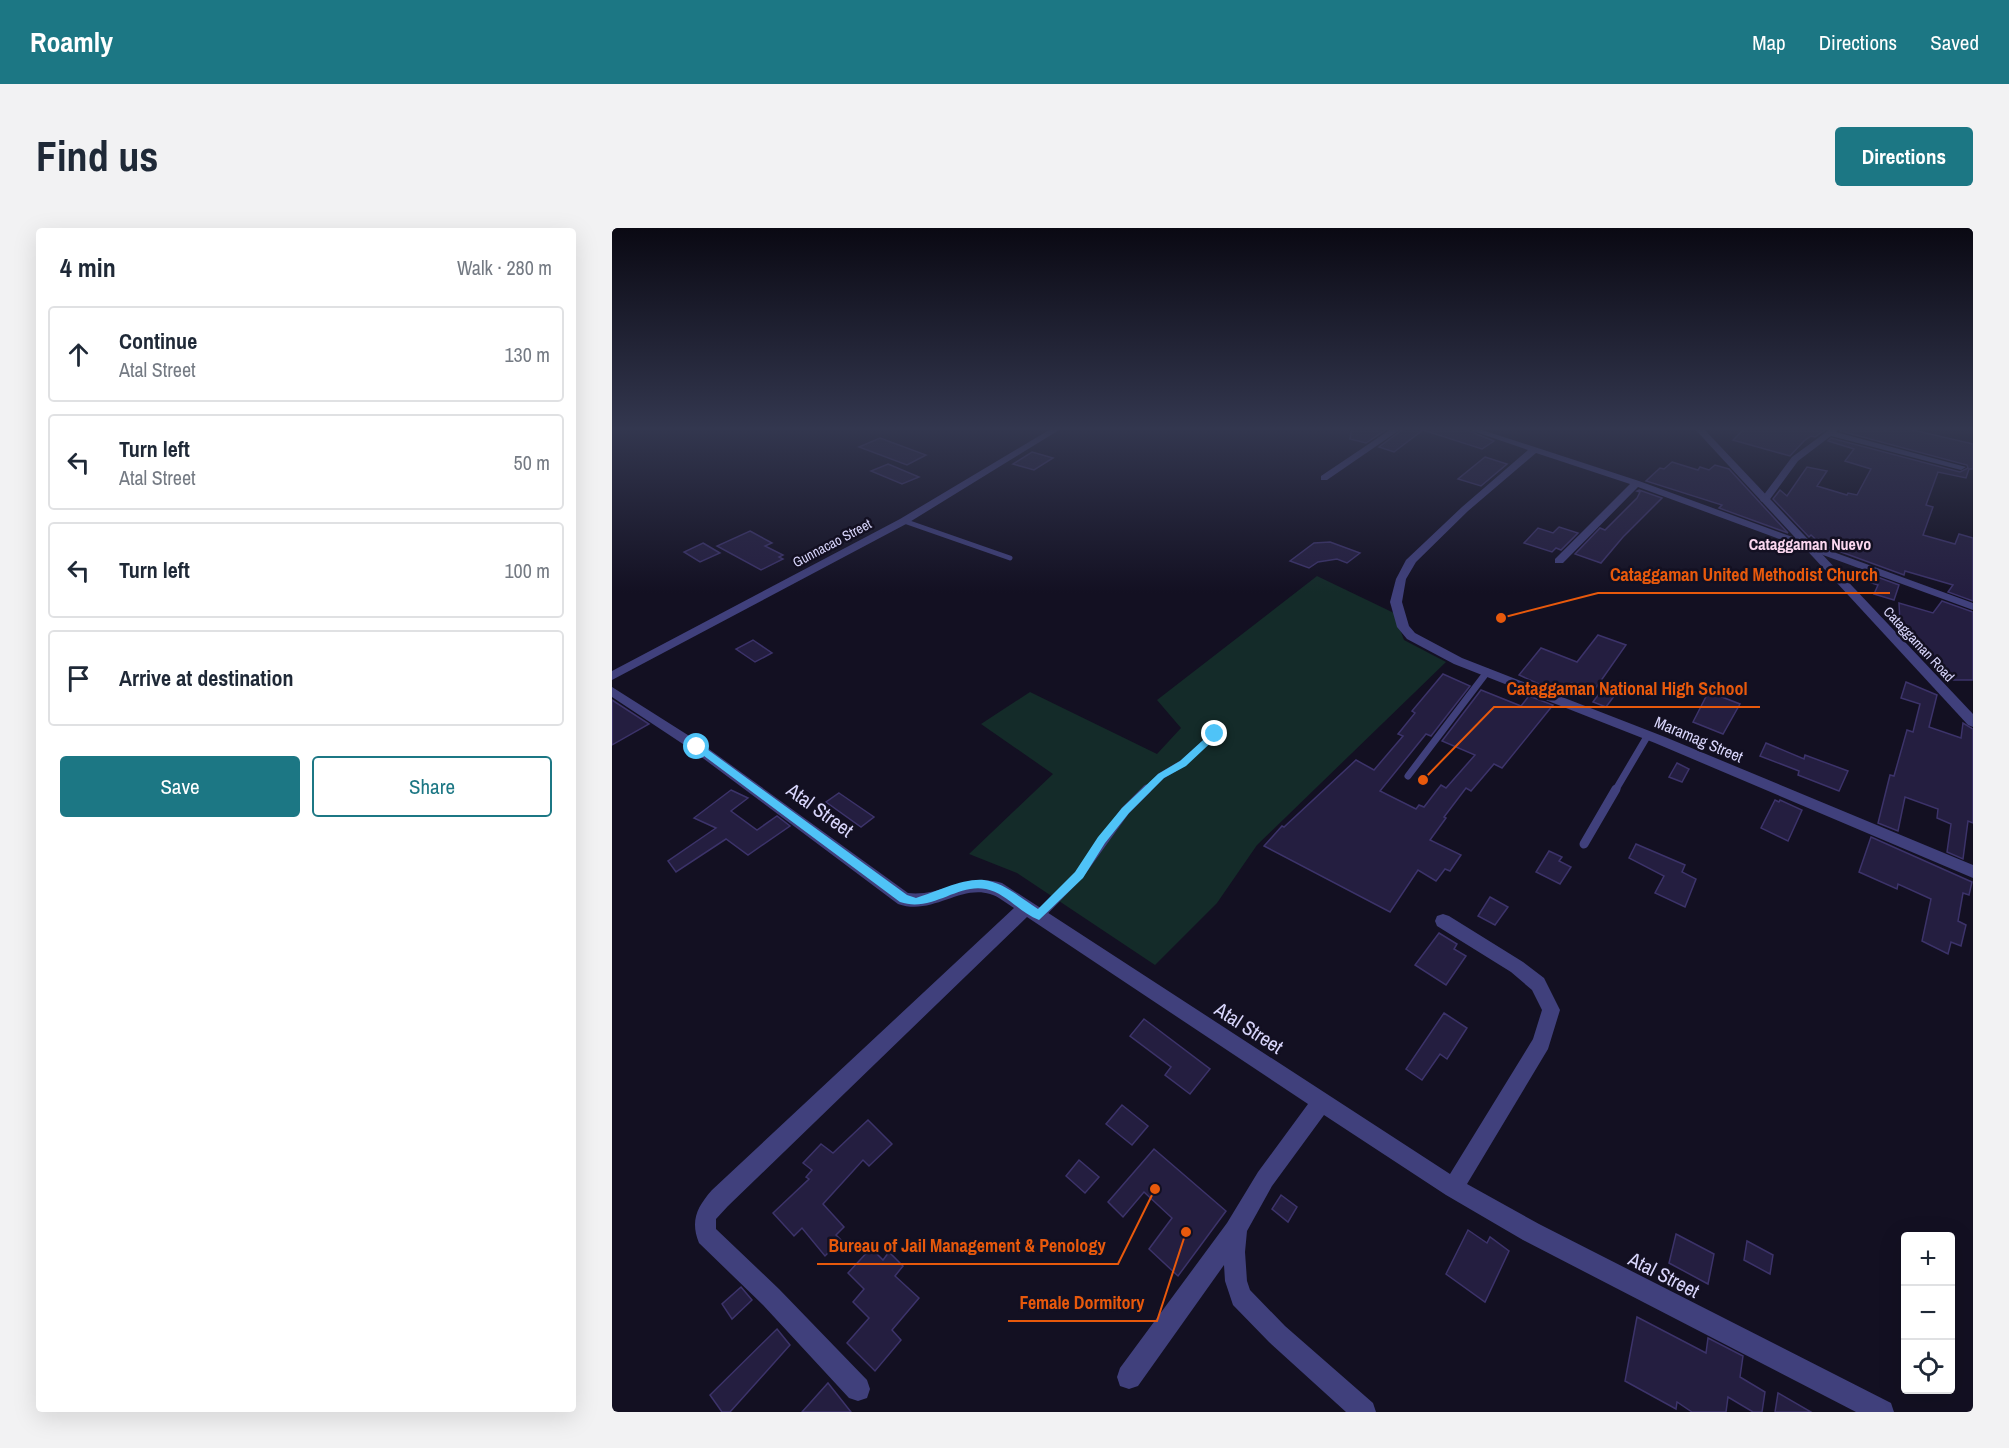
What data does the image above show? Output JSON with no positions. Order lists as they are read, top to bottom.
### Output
{
  "streets": {
    "street": [
      "Gunnacao Street",
      "Cataggaman Road",
      "Maramag Street",
      "Atal Street"
    ]
  },
  "districts": ["Cataggaman Nuevo"],
  "places": [
    "Cataggaman United Methodist Church",
    "Cataggaman National High School",
    "Bureau of Jail Management & Penology",
    "Female Dormitory"
  ],
  "page": {
    "header": "Roamly",
    "nav": ["Map", "Directions", "Saved"],
    "buttons": [
      "Directions",
      ["Save", "Share"]
    ],
    "title": "Find us",
    "heading": ["4 min", "Walk · 280 m"],
    "list": [
      ["Continue", "Atal Street", "130 m"],
      ["Turn left", "Atal Street", "50 m"],
      ["Turn left", "100 m"],
      "Arrive at destination"
    ],
    "map_buttons": ["+", "−"]
  }
}
